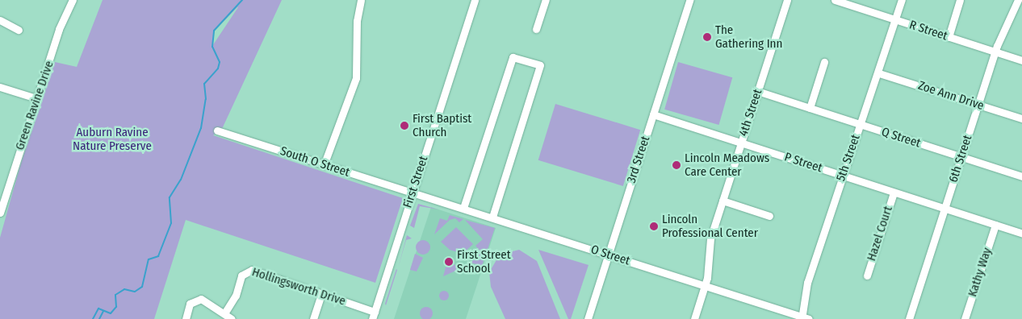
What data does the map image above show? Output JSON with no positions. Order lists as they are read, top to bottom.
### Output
{
  "streets": {
    "street": [
      "R Street",
      "Zoe Ann Drive",
      "Green Ravine Drive",
      "4th Street",
      "Q Street",
      "5th Street",
      "6th Street",
      "3rd Street",
      "South O Street",
      "P Street",
      "First Street",
      "Hazel Court",
      "O Street",
      "Kathy Way",
      "Hollingsworth Drive"
    ]
  },
  "crossings": [
    ["R Street", "5th Street"],
    ["R Street", "6th Street"],
    ["Zoe Ann Drive", "5th Street"],
    ["Zoe Ann Drive", "6th Street"],
    ["4th Street", "Q Street"],
    ["4th Street", "P Street"],
    ["4th Street", "O Street"],
    ["Q Street", "5th Street"],
    ["Q Street", "6th Street"],
    ["5th Street", "P Street"],
    ["5th Street", "O Street"],
    ["6th Street", "P Street"],
    ["3rd Street", "P Street"],
    ["3rd Street", "O Street"],
    ["South O Street", "First Street"],
    ["South O Street", "O Street"],
    ["P Street", "Hazel Court"],
    ["P Street", "Kathy Way"],
    ["First Street", "O Street"],
    ["First Street", "Hollingsworth Drive"]
  ],
  "parks": ["Auburn Ravine Nature Preserve"],
  "places": [
    "The Gathering Inn",
    "First Baptist Church",
    "Lincoln Meadows Care Center",
    "Lincoln Professional Center",
    "First Street School"
  ]
}
